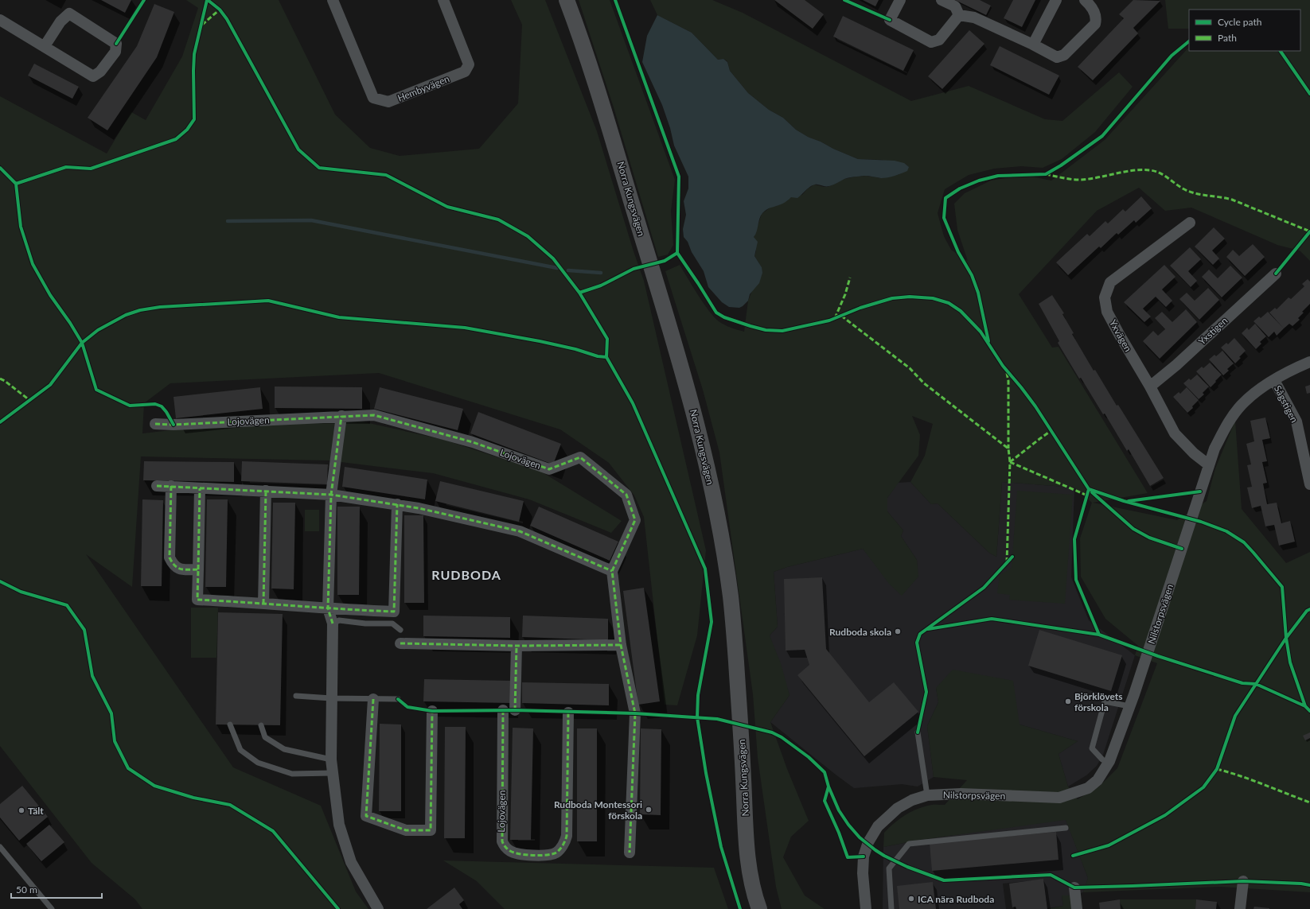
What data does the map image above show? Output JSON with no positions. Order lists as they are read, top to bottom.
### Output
{
  "streets": {
    "main road": ["Norra Kungsvägen"],
    "street": [
      "Hembyvägen",
      "Yxstigen",
      "Yxvägen",
      "Sågstigen",
      "Lojovägen",
      "Nilstorpsvägen"
    ]
  },
  "crossings": [
    ["Yxstigen", "Yxvägen"],
    ["Yxvägen", "Nilstorpsvägen"],
    ["Sågstigen", "Nilstorpsvägen"]
  ],
  "districts": ["RUDBODA"],
  "places": [
    "Rudboda skola",
    "Björklövets förskola",
    "Rudboda Montessori förskola",
    "Tält",
    "ICA nära Rudboda"
  ],
  "legend": ["Cycle path", "Path"],
  "scale_bar": "50 m"
}
